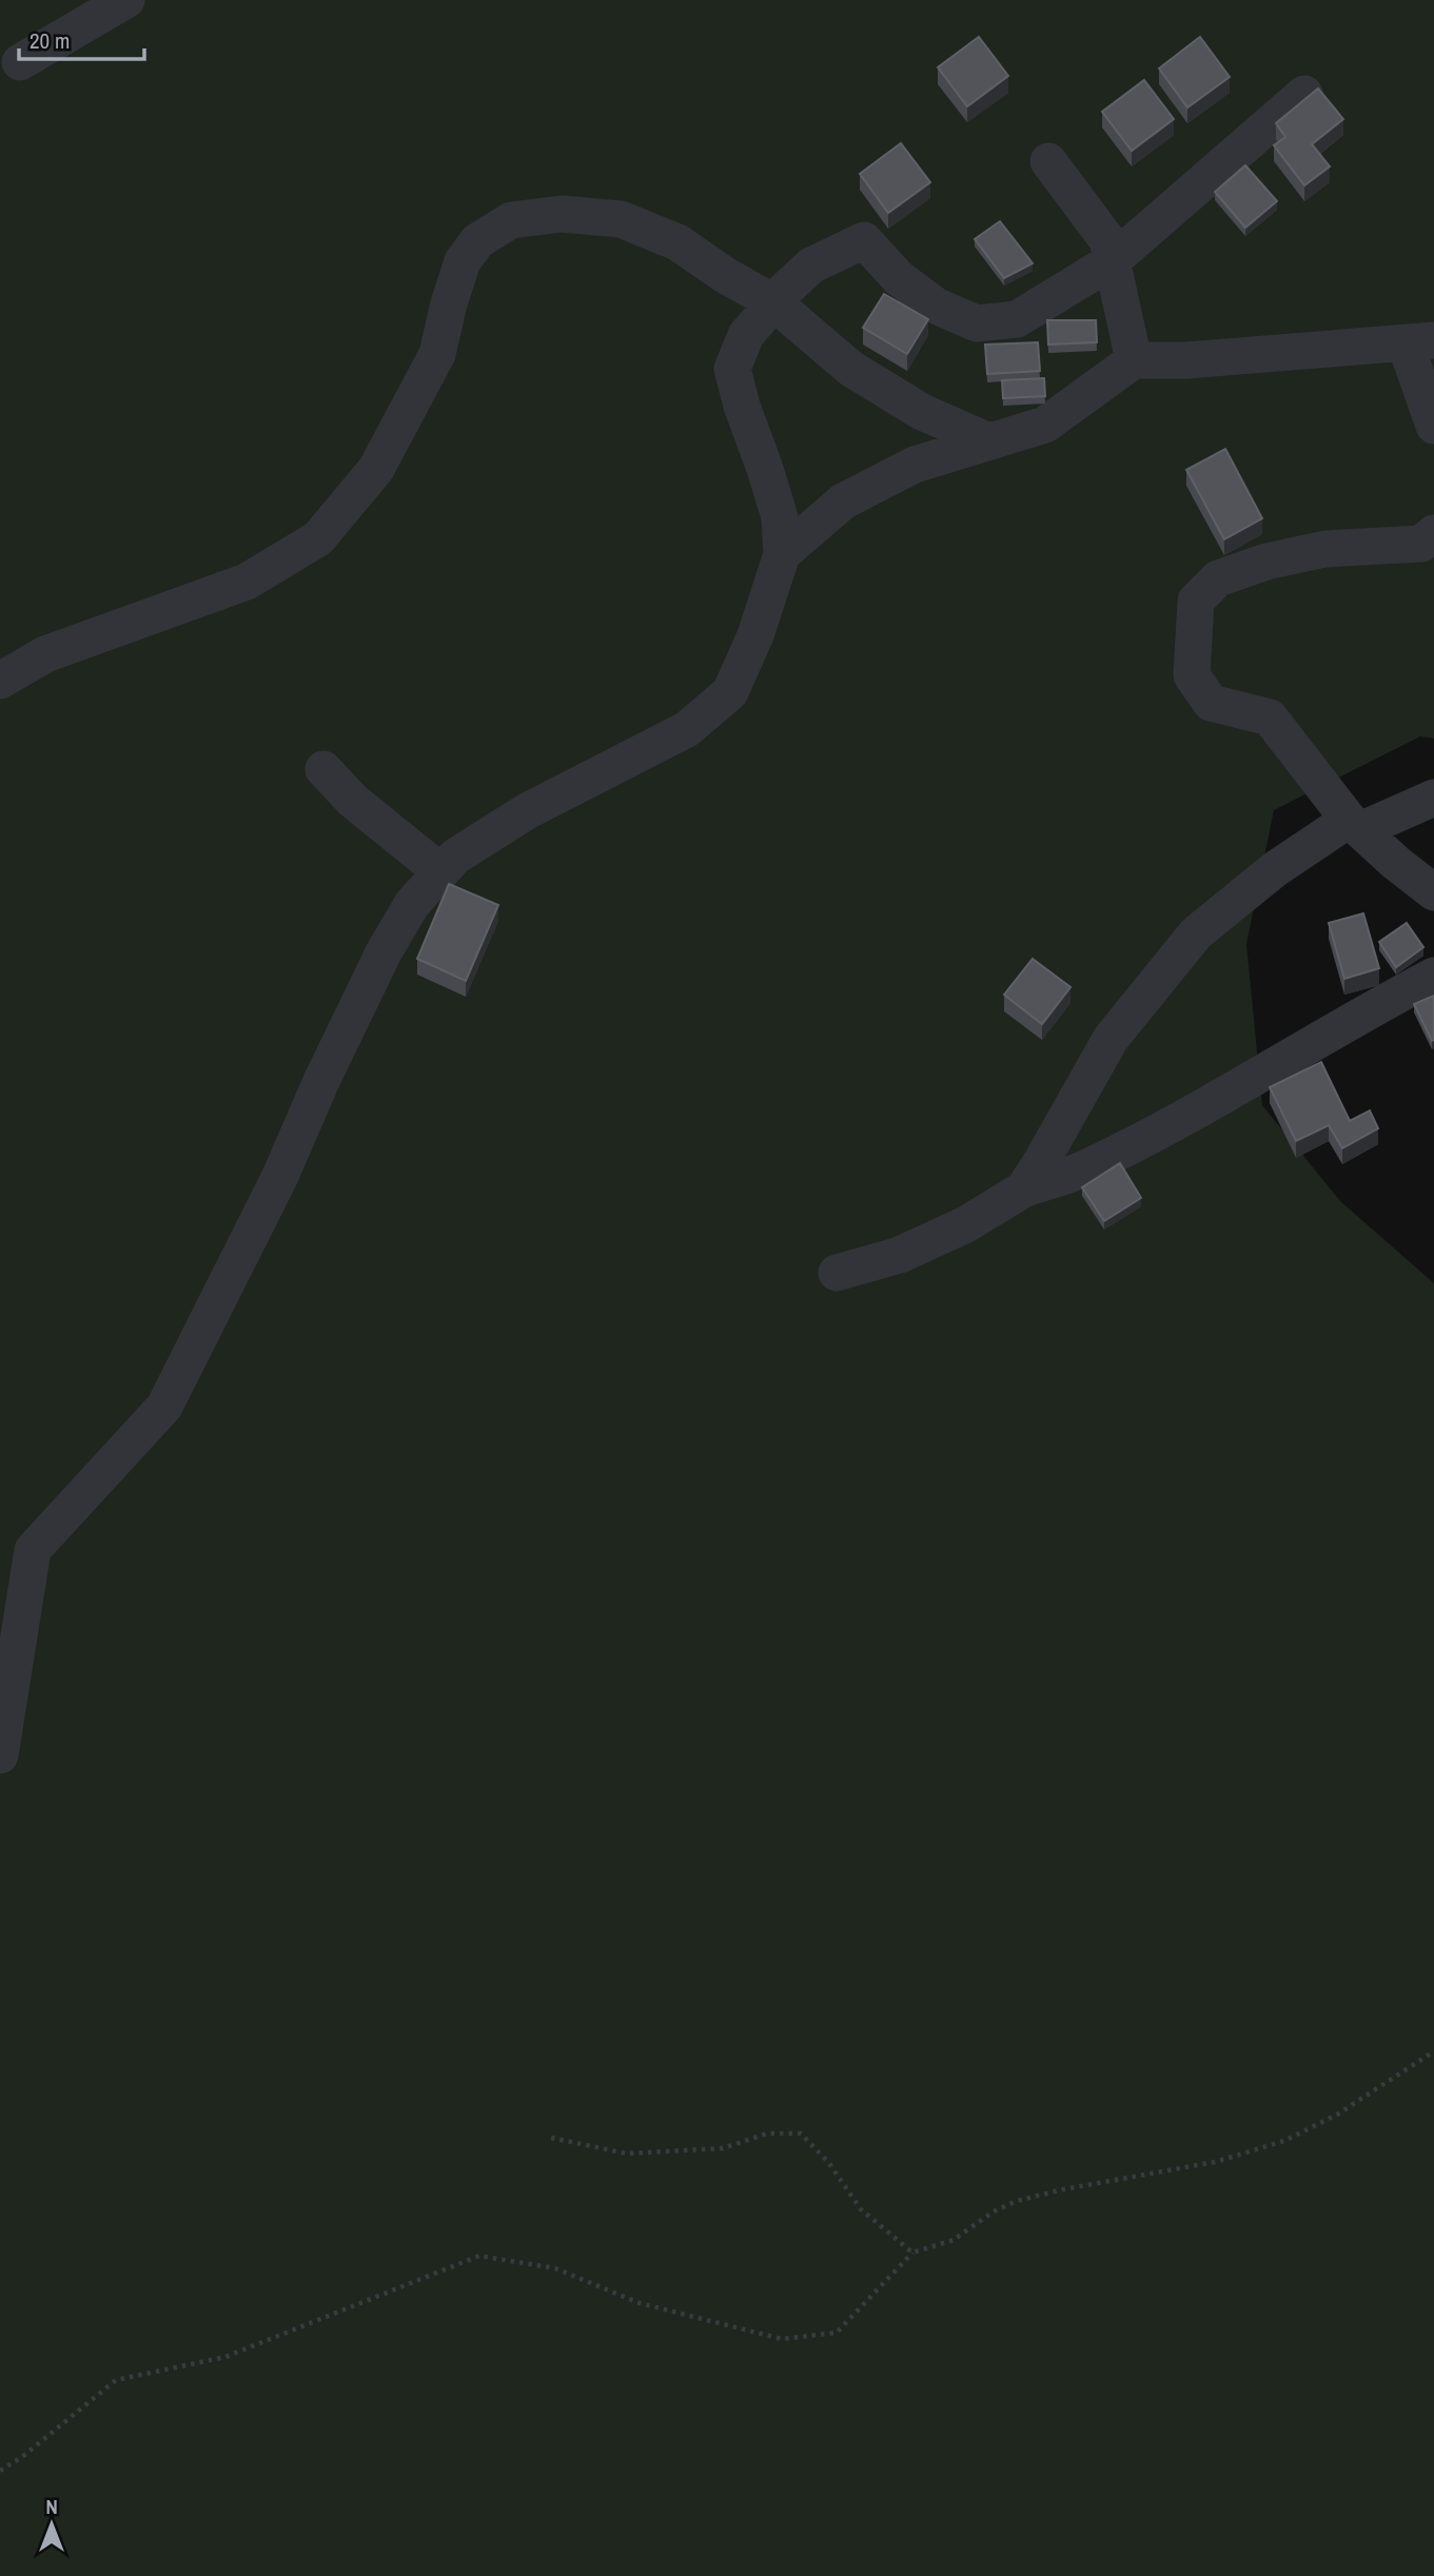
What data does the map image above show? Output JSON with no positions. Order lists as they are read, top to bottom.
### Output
{
  "scale_bar": "20 m",
  "north": "top"
}
